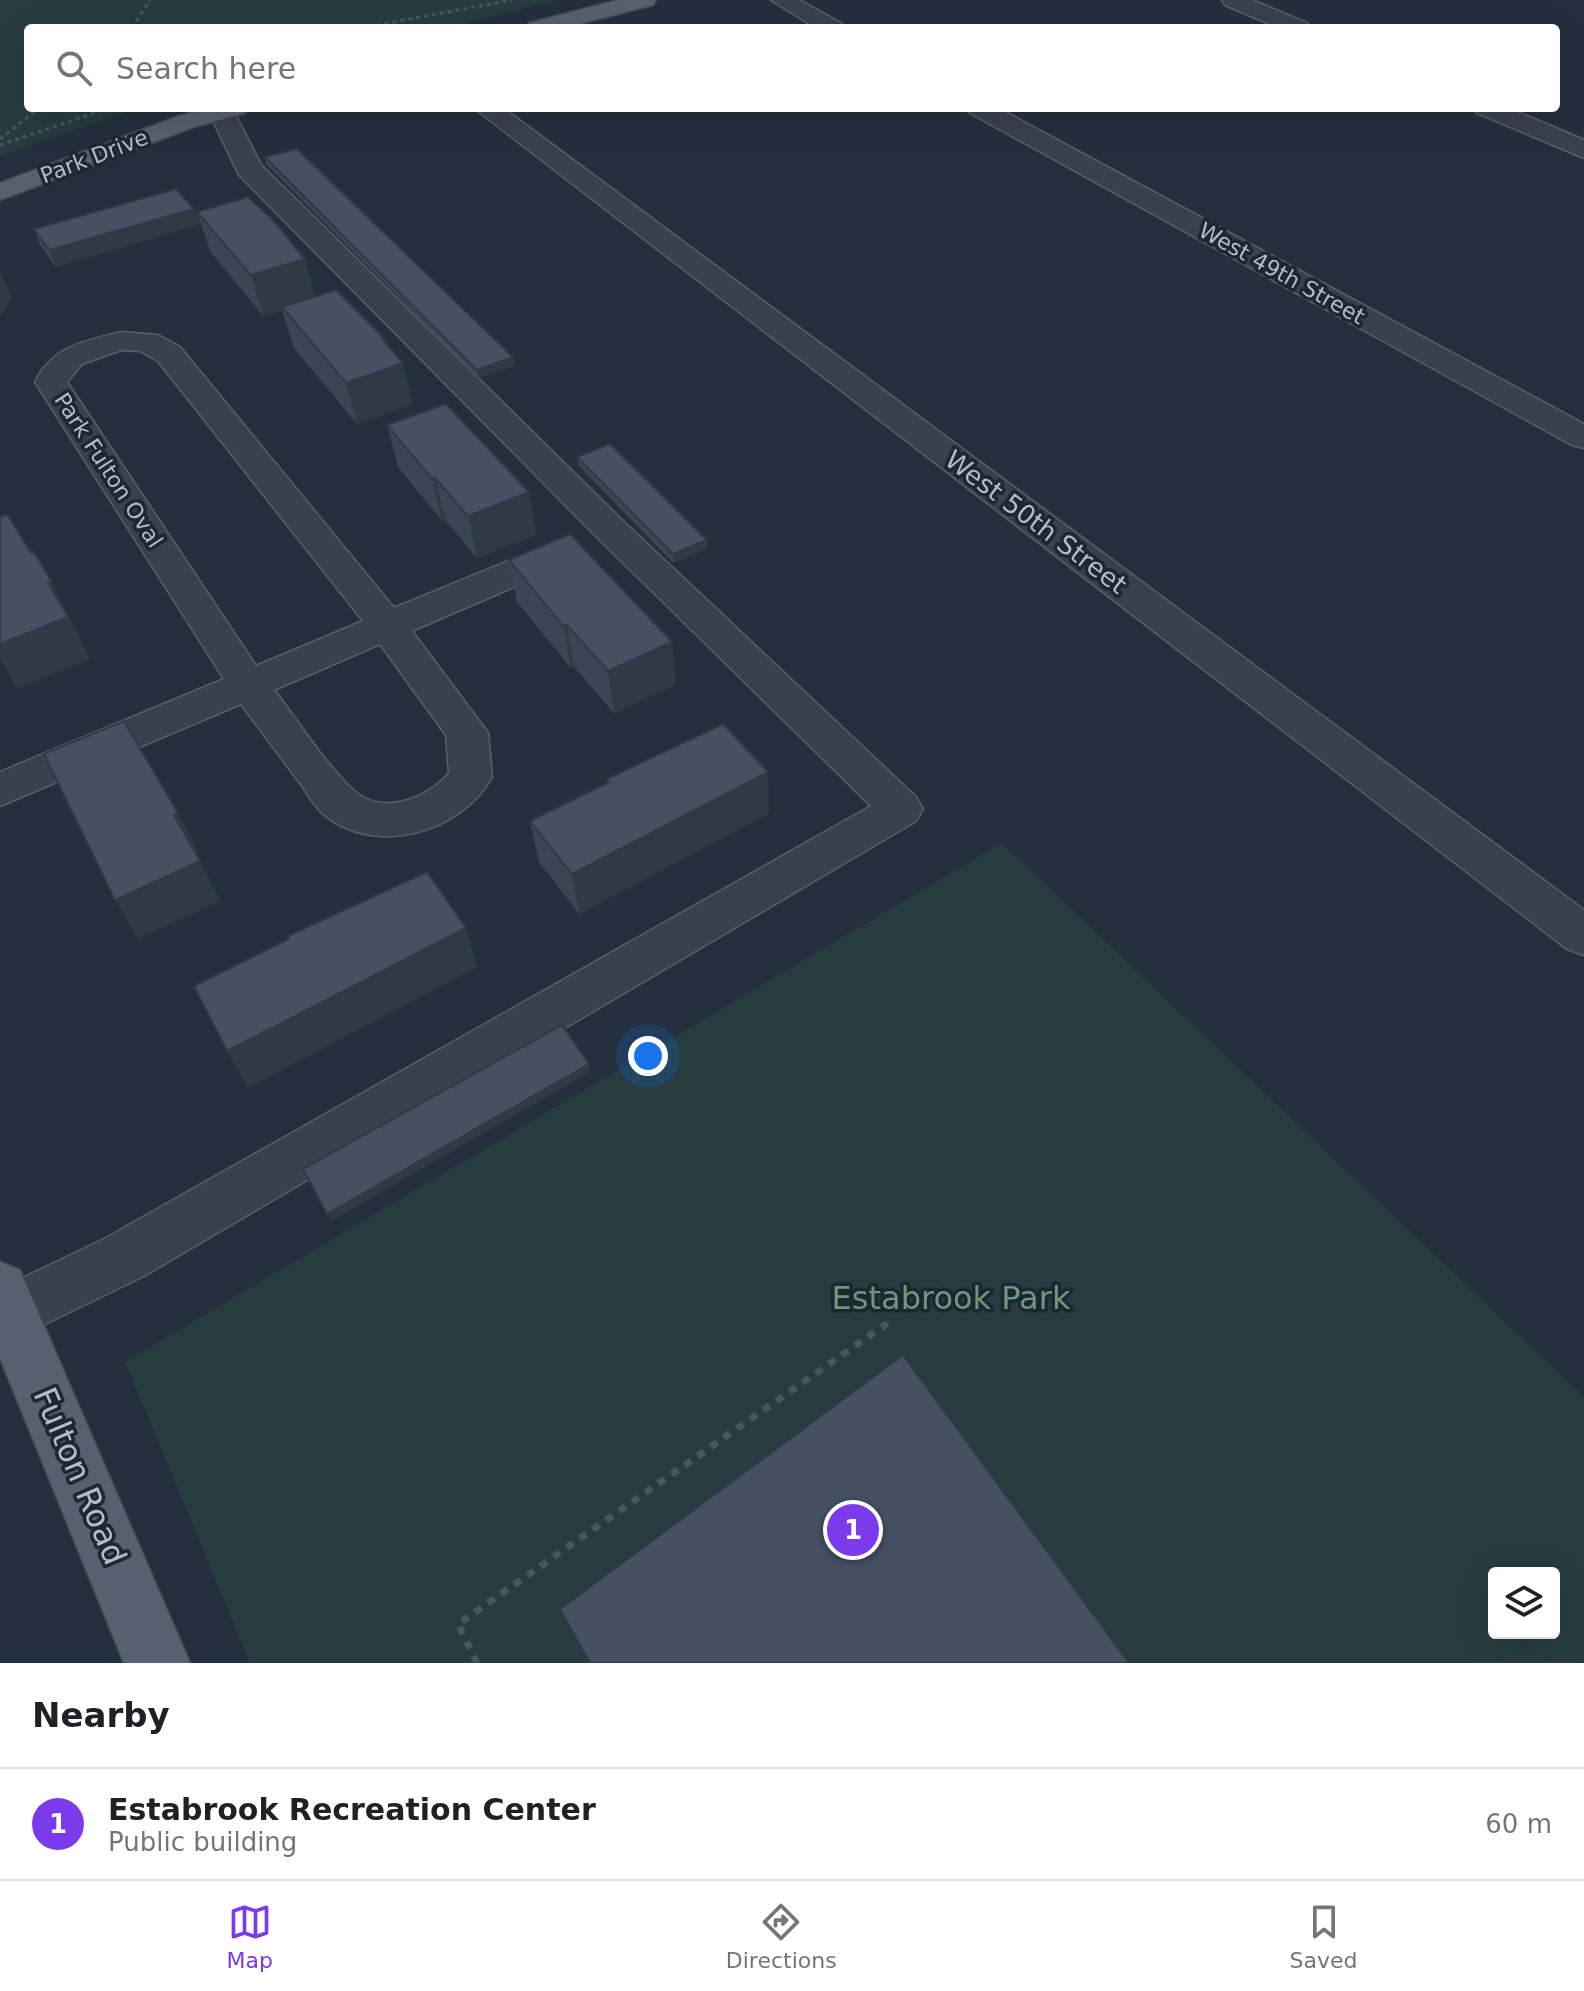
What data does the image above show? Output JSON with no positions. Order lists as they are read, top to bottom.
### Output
{
  "streets": {
    "main road": ["Park Drive", "Fulton Road"],
    "street": ["West 49th Street", "Park Fulton Oval", "West 50th Street"]
  },
  "parks": ["Estabrook Park"],
  "page": {
    "search": "Search here",
    "pins": "1",
    "heading": "Nearby",
    "list": [
      {
        "mark": "1",
        "name": "Estabrook Recreation Center",
        "note": "Public building",
        "value": "60 m"
      }
    ],
    "nav": ["Map", "Directions", "Saved"]
  }
}
